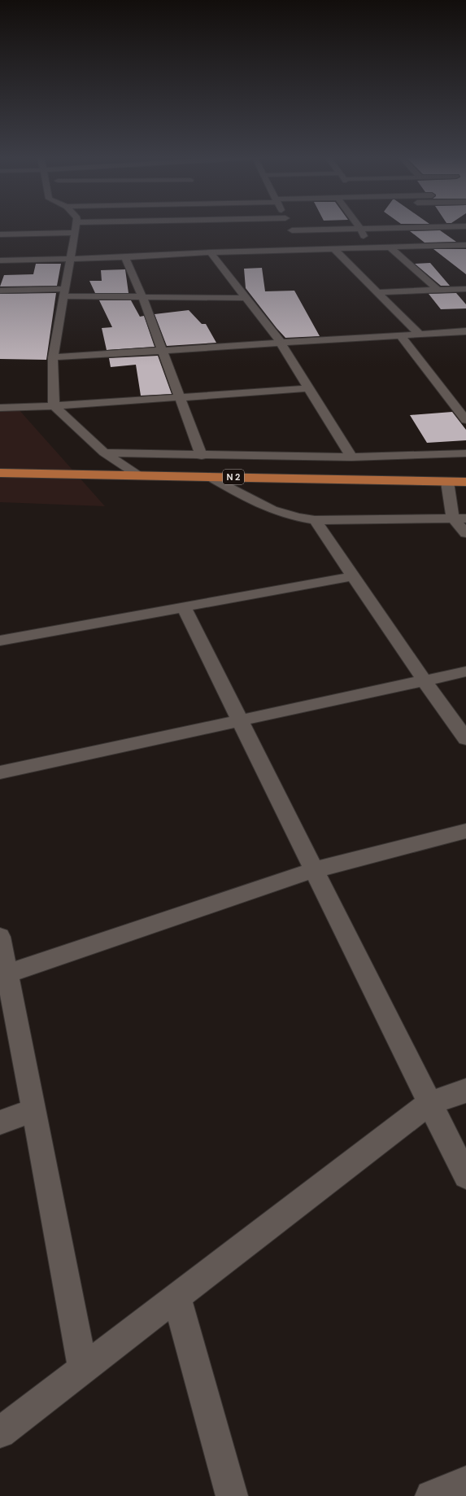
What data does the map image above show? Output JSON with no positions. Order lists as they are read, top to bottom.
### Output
{
  "streets": {
    "highway": ["N 2"]
  }
}
